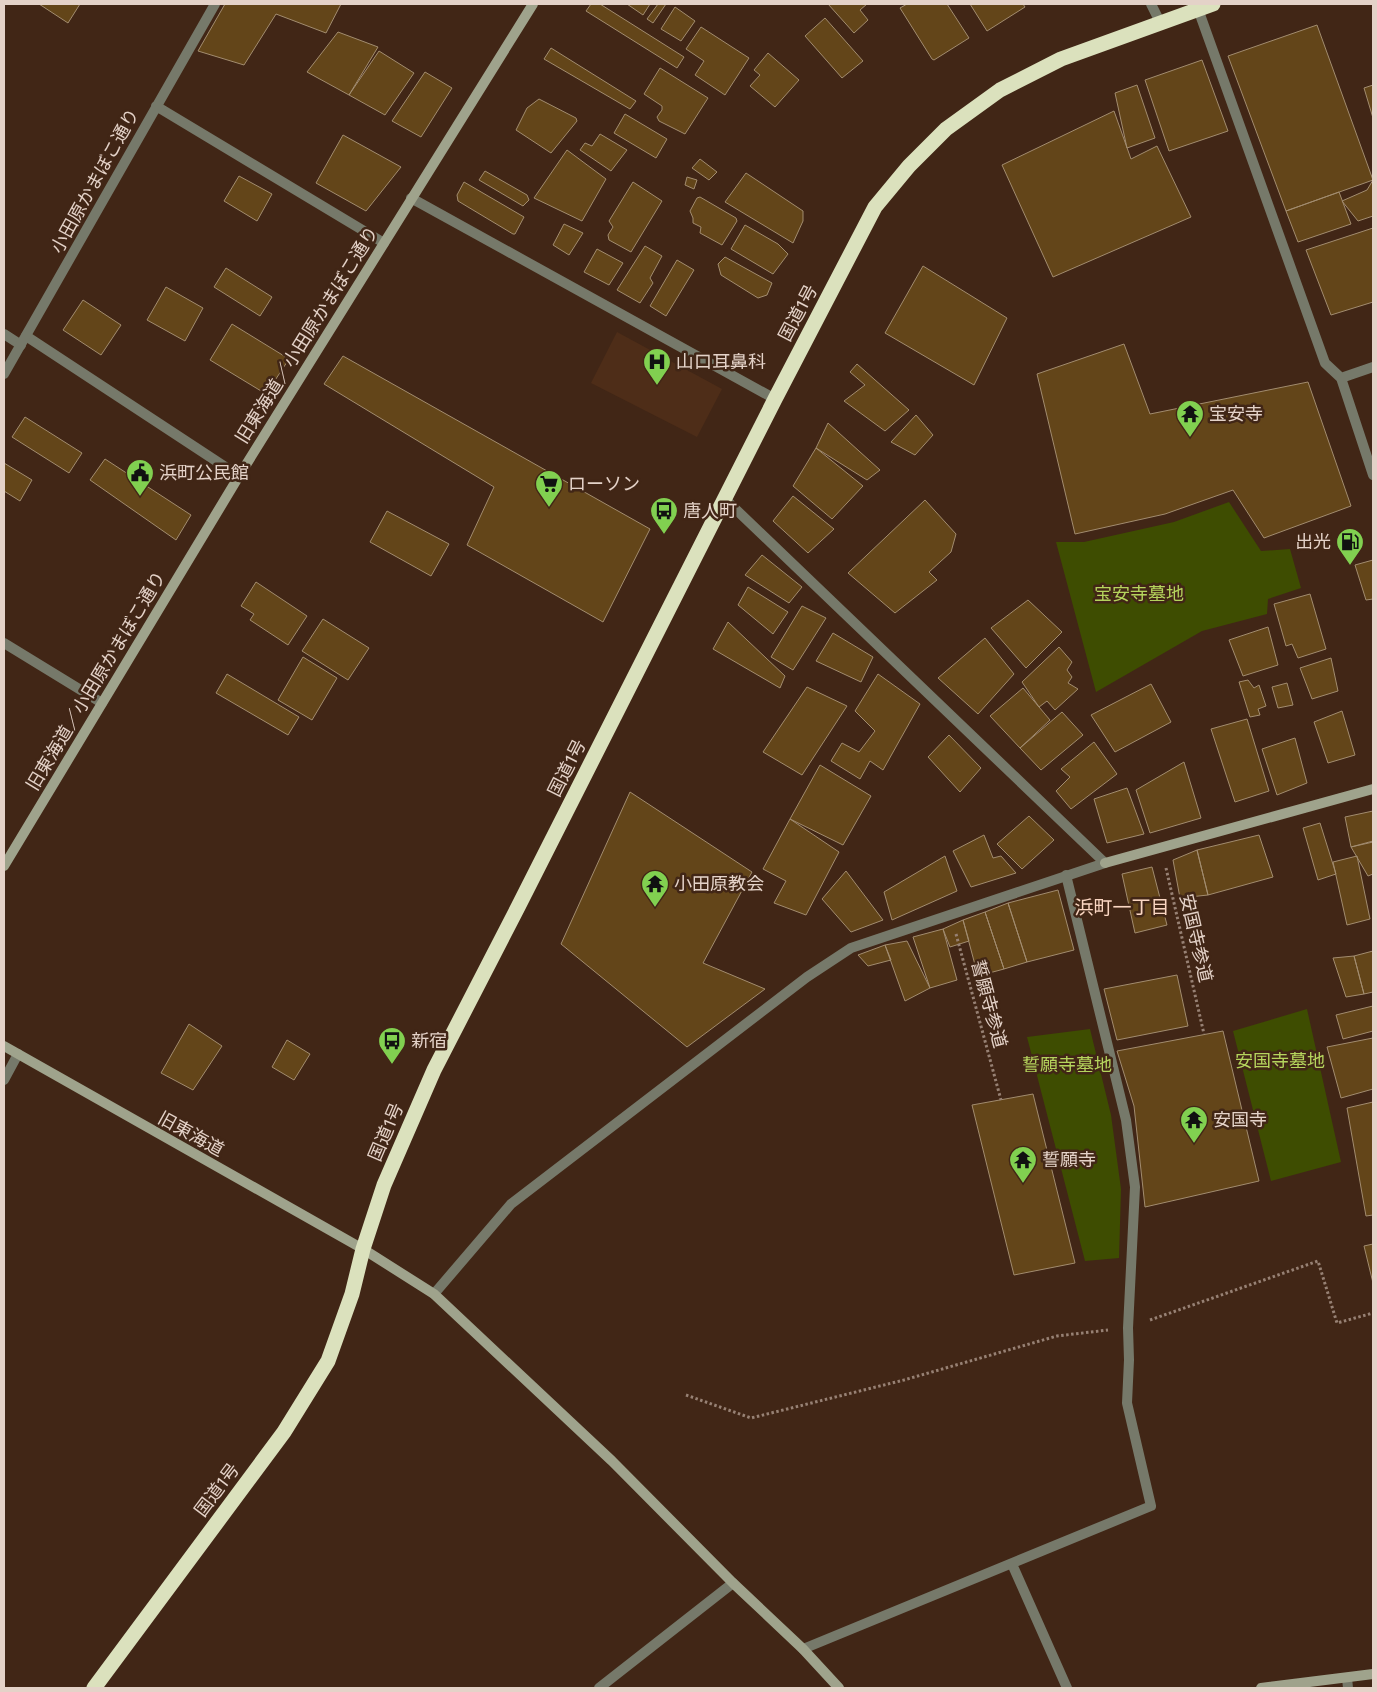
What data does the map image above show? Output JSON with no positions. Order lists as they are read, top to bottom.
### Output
{
  "streets": {
    "highway": ["国道1号"],
    "street": ["小田原かまぼこ通り", "旧東海道／小田原かまぼこ通り", "旧東海道"],
    "path": ["安国寺参道", "誓願寺参道"]
  },
  "crossings": [
    ["国道1号", "旧東海道"]
  ],
  "districts": ["浜町一丁目"],
  "parks": ["宝安寺墓地", "安国寺墓地", "誓願寺墓地"],
  "places": {
    "hospital": ["山口耳鼻科"],
    "temple": [
      "宝安寺",
      "小田原教会",
      "安国寺",
      "誓願寺"
    ],
    "public building": ["浜町公民館"],
    "supermarket": ["ローソン"],
    "bus stop": ["唐人町", "新宿"],
    "fuel station": ["出光"]
  }
}
